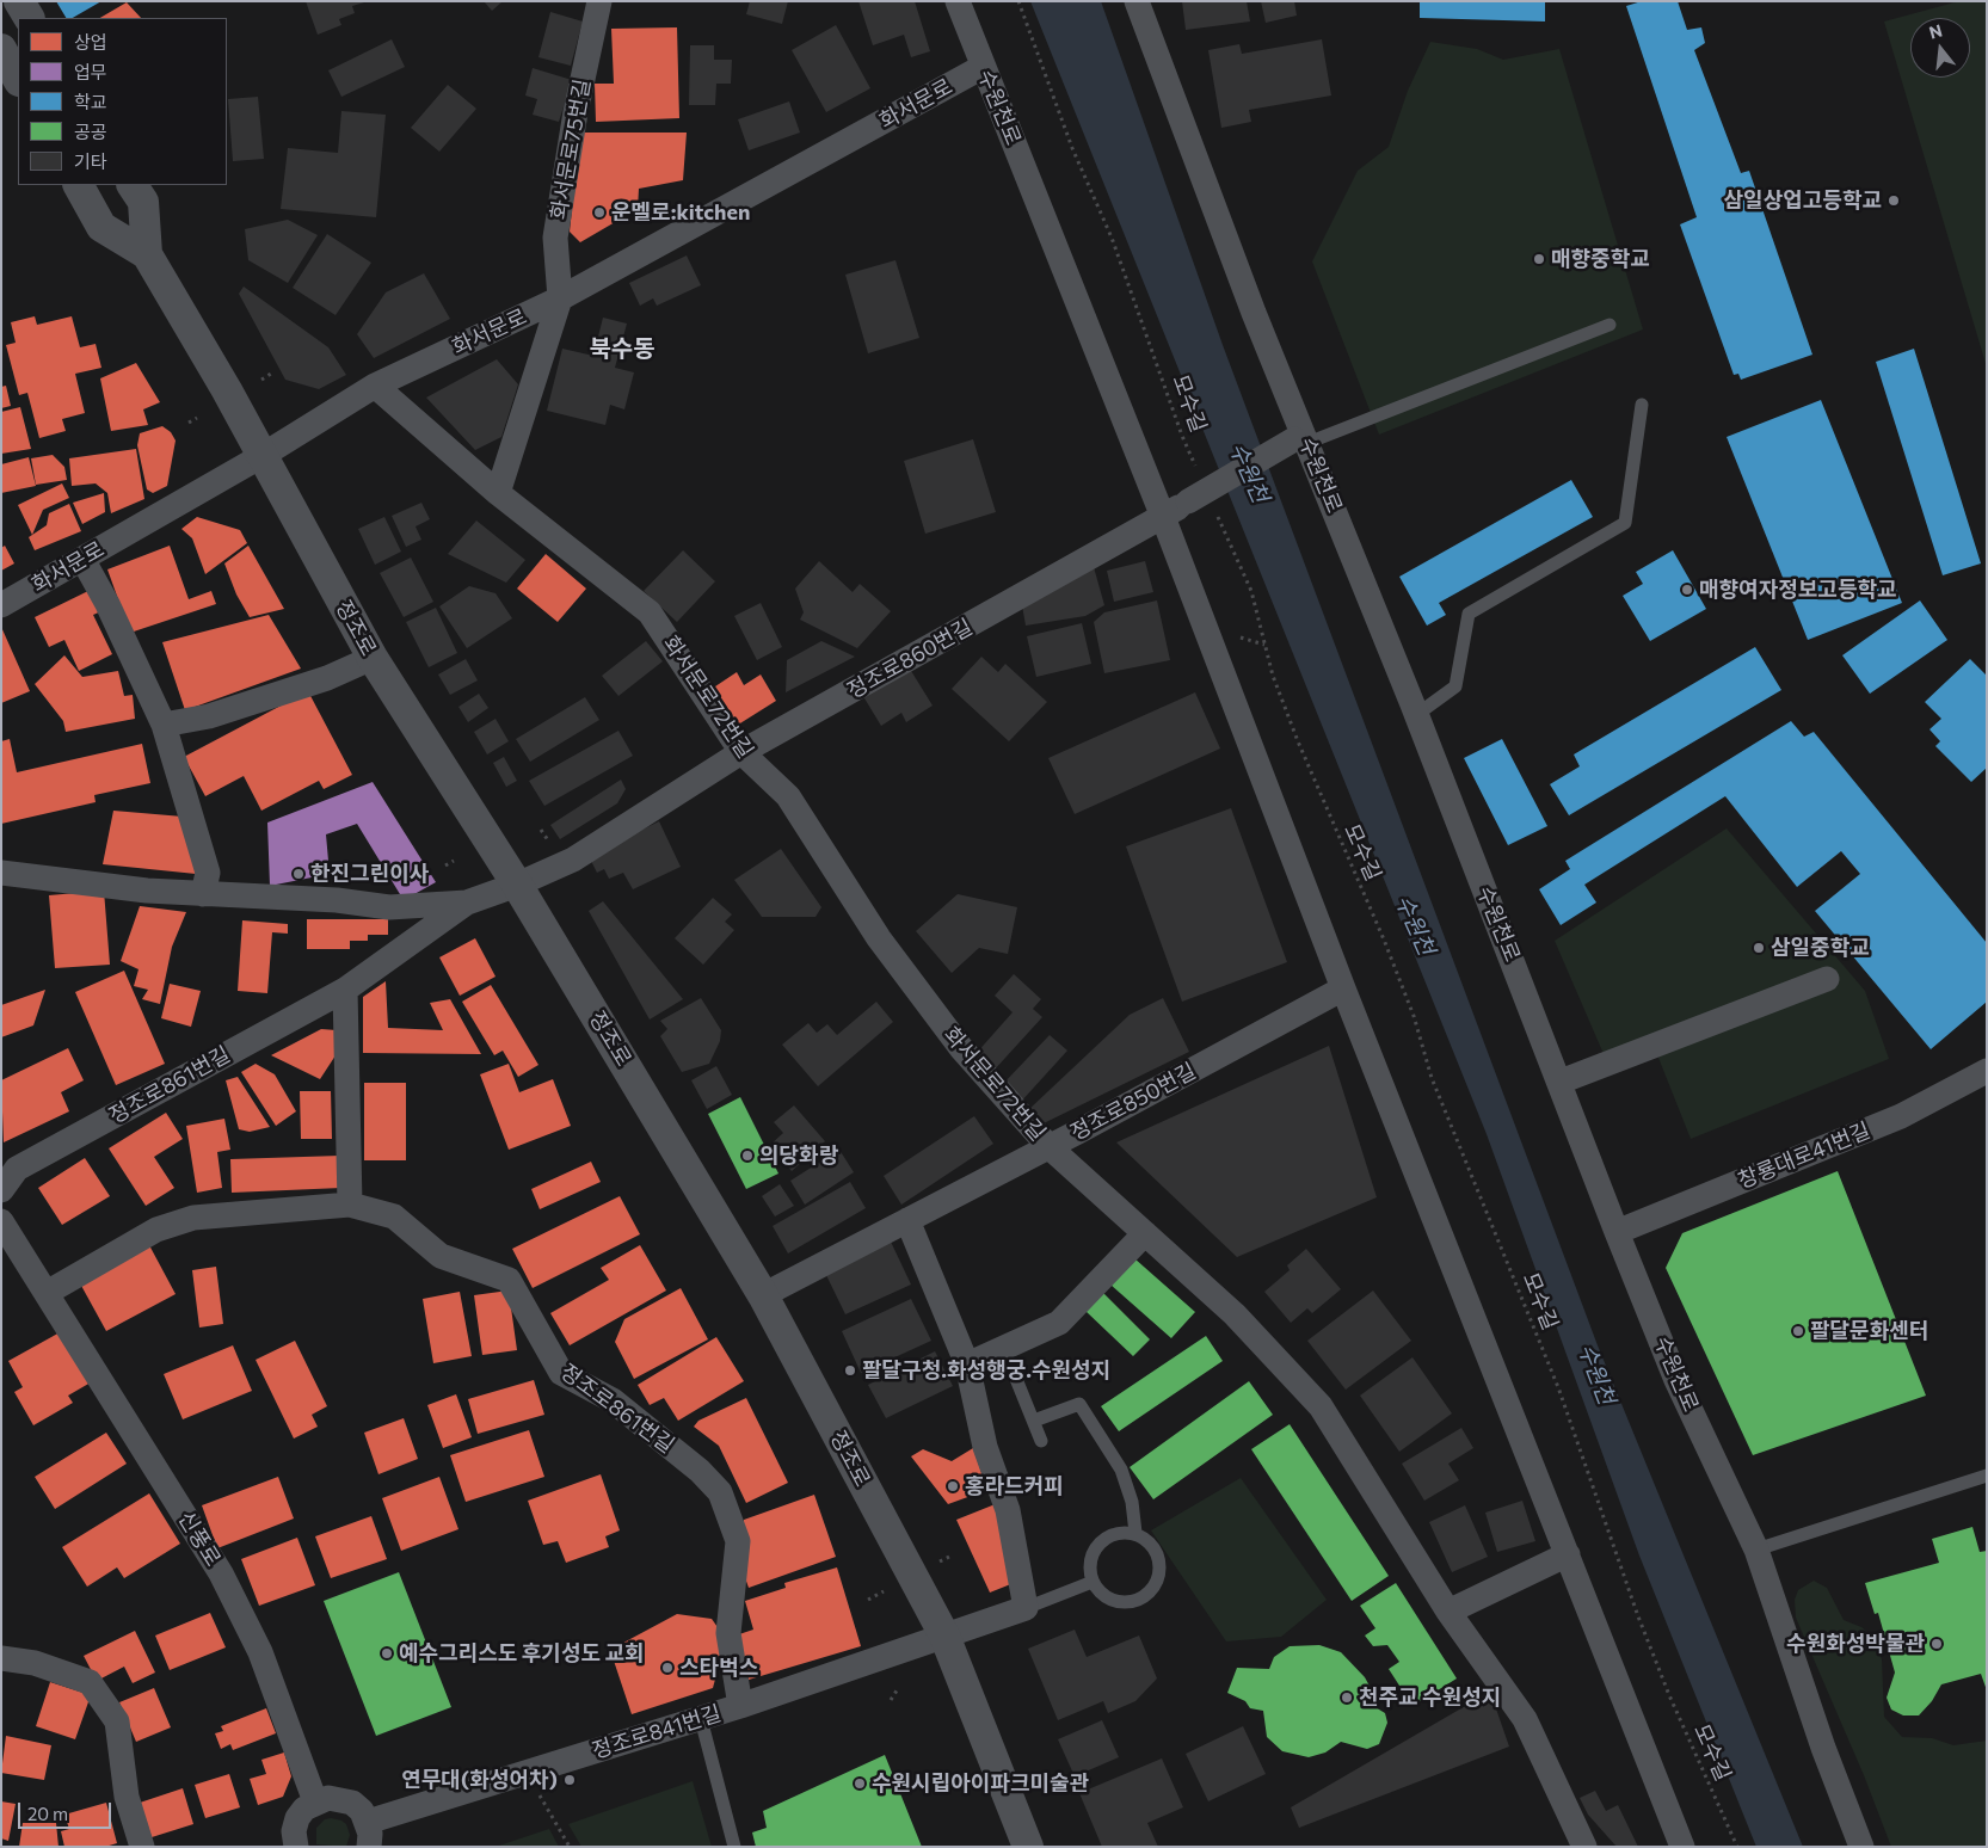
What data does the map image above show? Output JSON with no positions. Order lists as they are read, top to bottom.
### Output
{
  "streets": {
    "street": [
      "화서문로",
      "수원천로",
      "화서문로75번길",
      "정조로",
      "정조로860번길",
      "화서문로72번길",
      "정조로861번길",
      "정조로850번길",
      "창룡대로41번길",
      "신풍로",
      "정조로841번길"
    ],
    "path": ["모수길"]
  },
  "crossings": [
    ["화서문로", "수원천로"],
    ["화서문로", "화서문로75번길"],
    ["화서문로", "정조로"],
    ["화서문로", "화서문로72번길"],
    ["수원천로", "정조로860번길"],
    ["수원천로", "정조로850번길"],
    ["수원천로", "창룡대로41번길"],
    ["정조로", "정조로860번길"],
    ["정조로", "정조로861번길"],
    ["정조로", "정조로850번길"],
    ["정조로", "정조로841번길"],
    ["정조로860번길", "화서문로72번길"],
    ["정조로860번길", "정조로861번길"],
    ["화서문로72번길", "정조로850번길"],
    ["정조로861번길", "정조로841번길"]
  ],
  "districts": ["북수동"],
  "water": ["수원천"],
  "places": [
    "삼일상업고등학교",
    "운멜로:kitchen",
    "매향중학교",
    "매향여자정보고등학교",
    "한진그린이사",
    "삼일중학교",
    "의당화랑",
    "팔달문화센터",
    "팔달구청.화성행궁.수원성지",
    "홍라드커피",
    "수원화성박물관",
    "예수그리스도 후기성도 교회",
    "스타벅스",
    "천주교 수원성지",
    "연무대(화성어차)",
    "수원시립아이파크미술관"
  ],
  "legend": [
    "상업",
    "업무",
    "학교",
    "공공",
    "기타"
  ],
  "scale_bar": "20 m",
  "north": "top"
}
